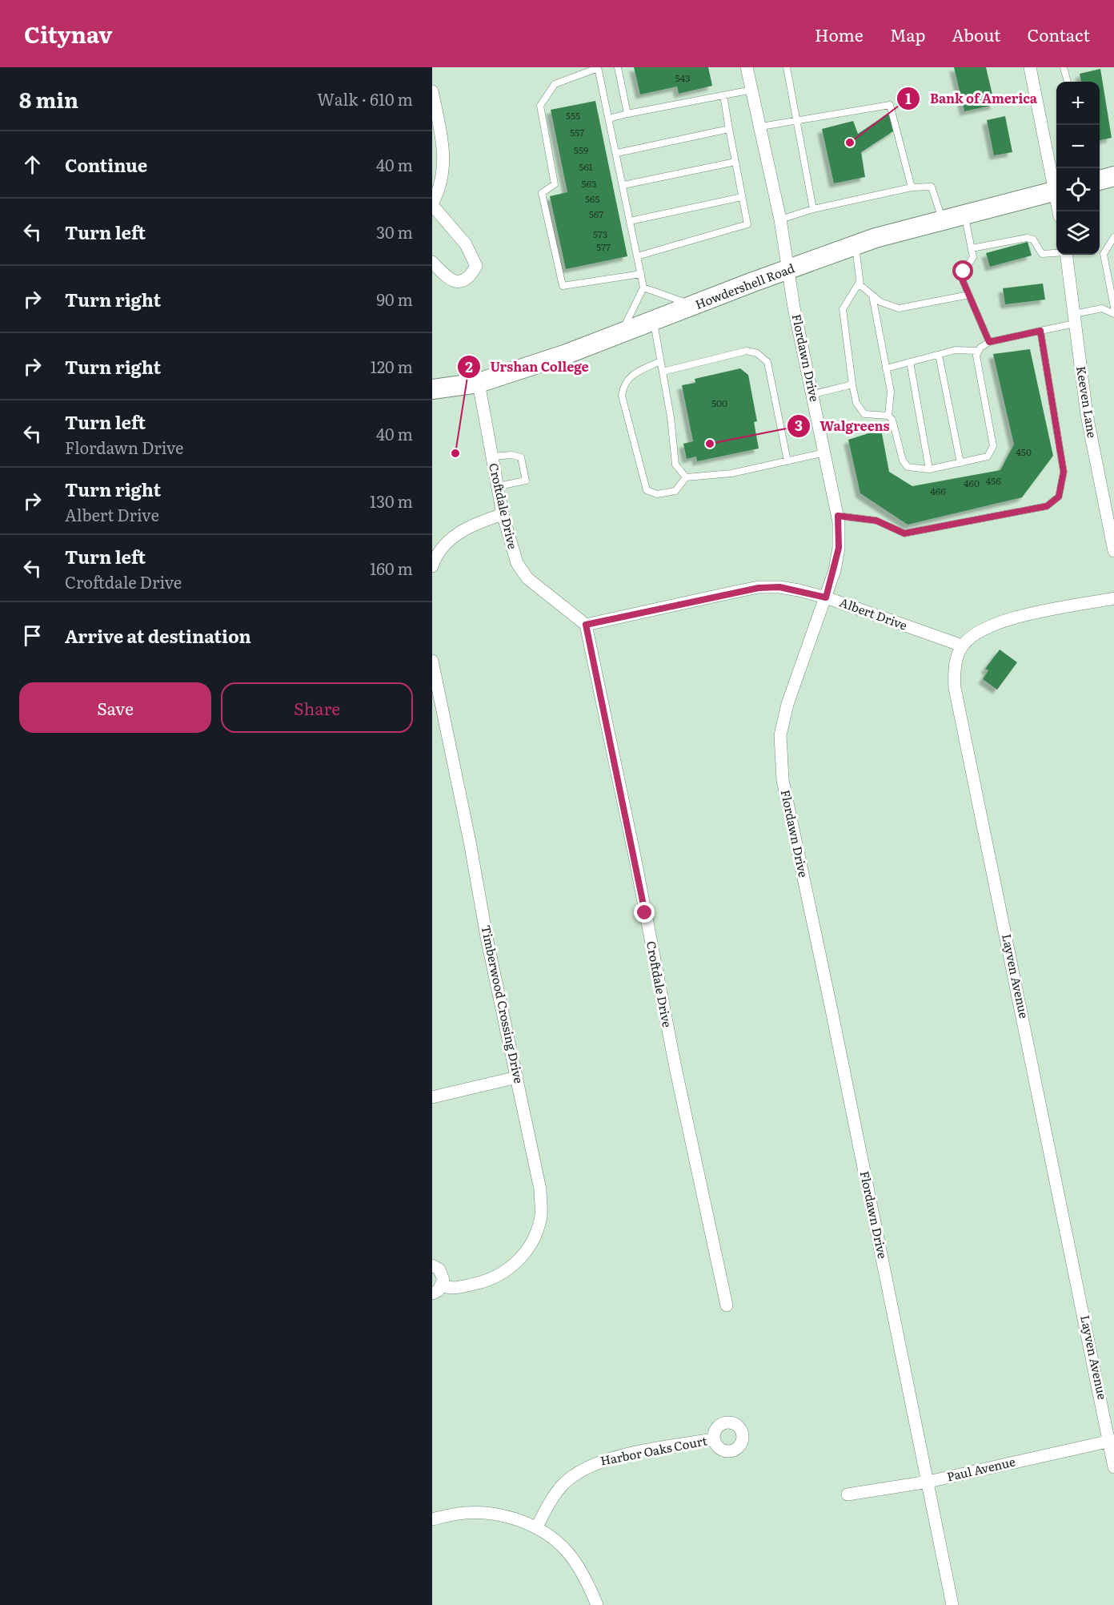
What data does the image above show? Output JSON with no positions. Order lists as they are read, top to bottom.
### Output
{
  "streets": {
    "main road": ["Howdershell Road"],
    "street": [
      "Flordawn Drive",
      "Keeven Lane",
      "Croftdale Drive",
      "Albert Drive",
      "Layven Avenue",
      "Timberwood Crossing Drive",
      "Harbor Oaks Court",
      "Paul Avenue"
    ]
  },
  "crossings": [
    ["Howdershell Road", "Flordawn Drive"],
    ["Howdershell Road", "Croftdale Drive"],
    ["Flordawn Drive", "Albert Drive"],
    ["Flordawn Drive", "Paul Avenue"],
    ["Croftdale Drive", "Albert Drive"],
    ["Albert Drive", "Layven Avenue"],
    ["Layven Avenue", "Paul Avenue"]
  ],
  "places": ["Bank of America", "Walgreens", "Urshan College"],
  "house_numbers": [
    "543",
    "555",
    "557",
    "559",
    "561",
    "563",
    "565",
    "567",
    "573",
    "577",
    "500",
    "450",
    "456",
    "460",
    "466"
  ],
  "page": {
    "header": "Citynav",
    "nav": [
      "Home",
      "Map",
      "About",
      "Contact"
    ],
    "heading": ["8 min", "Walk · 610 m"],
    "map_buttons": ["+", "−"],
    "list": [
      ["Continue", "40 m"],
      ["Turn left", "30 m"],
      ["Turn right", "90 m"],
      ["Turn right", "120 m"],
      ["Turn left", "Flordawn Drive", "40 m"],
      ["Turn right", "Albert Drive", "130 m"],
      ["Turn left", "Croftdale Drive", "160 m"],
      "Arrive at destination"
    ],
    "buttons": ["Save", "Share"]
  }
}
